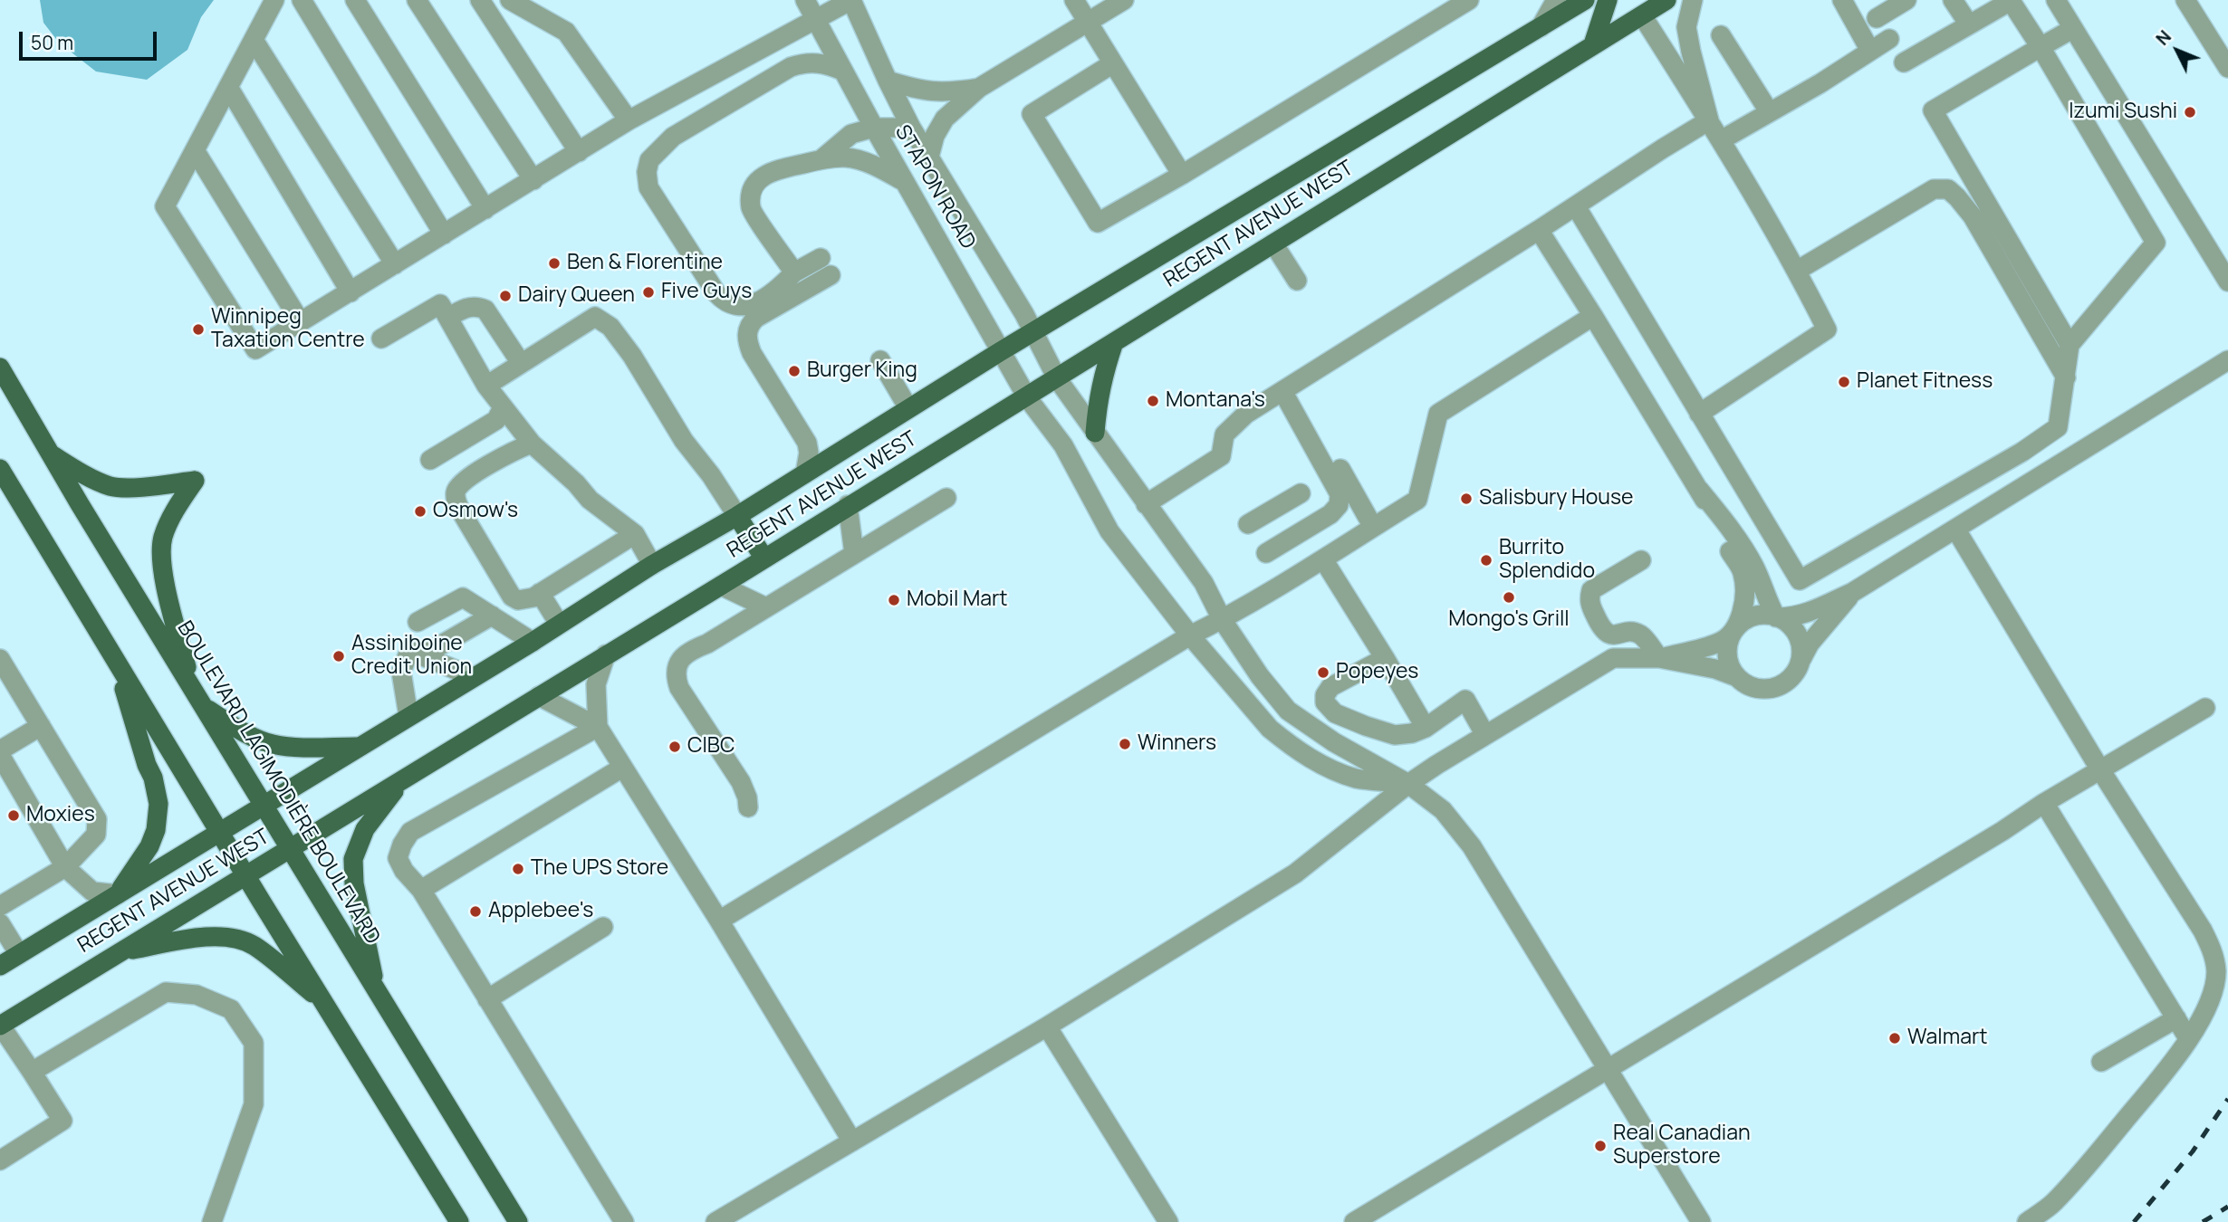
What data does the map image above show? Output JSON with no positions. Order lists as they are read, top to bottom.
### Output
{
  "streets": {
    "main road": ["REGENT AVENUE WEST", "BOULEVARD LAGIMODIÈRE BOULEVARD"],
    "street": ["STAPON ROAD"]
  },
  "crossings": [
    ["STAPON ROAD", "REGENT AVENUE WEST"],
    ["REGENT AVENUE WEST", "BOULEVARD LAGIMODIÈRE BOULEVARD"]
  ],
  "places": [
    "Izumi Sushi",
    "Ben & Florentine",
    "Five Guys",
    "Dairy Queen",
    "Winnipeg Taxation Centre",
    "Burger King",
    "Planet Fitness",
    "Montana's",
    "Salisbury House",
    "Osmow's",
    "Burrito Splendido",
    "Mongo's Grill",
    "Mobil Mart",
    "Assiniboine Credit Union",
    "Popeyes",
    "Winners",
    "CIBC",
    "Moxies",
    "The UPS Store",
    "Applebee's",
    "Walmart",
    "Real Canadian Superstore"
  ],
  "scale_bar": "50 m",
  "north": "top left"
}
